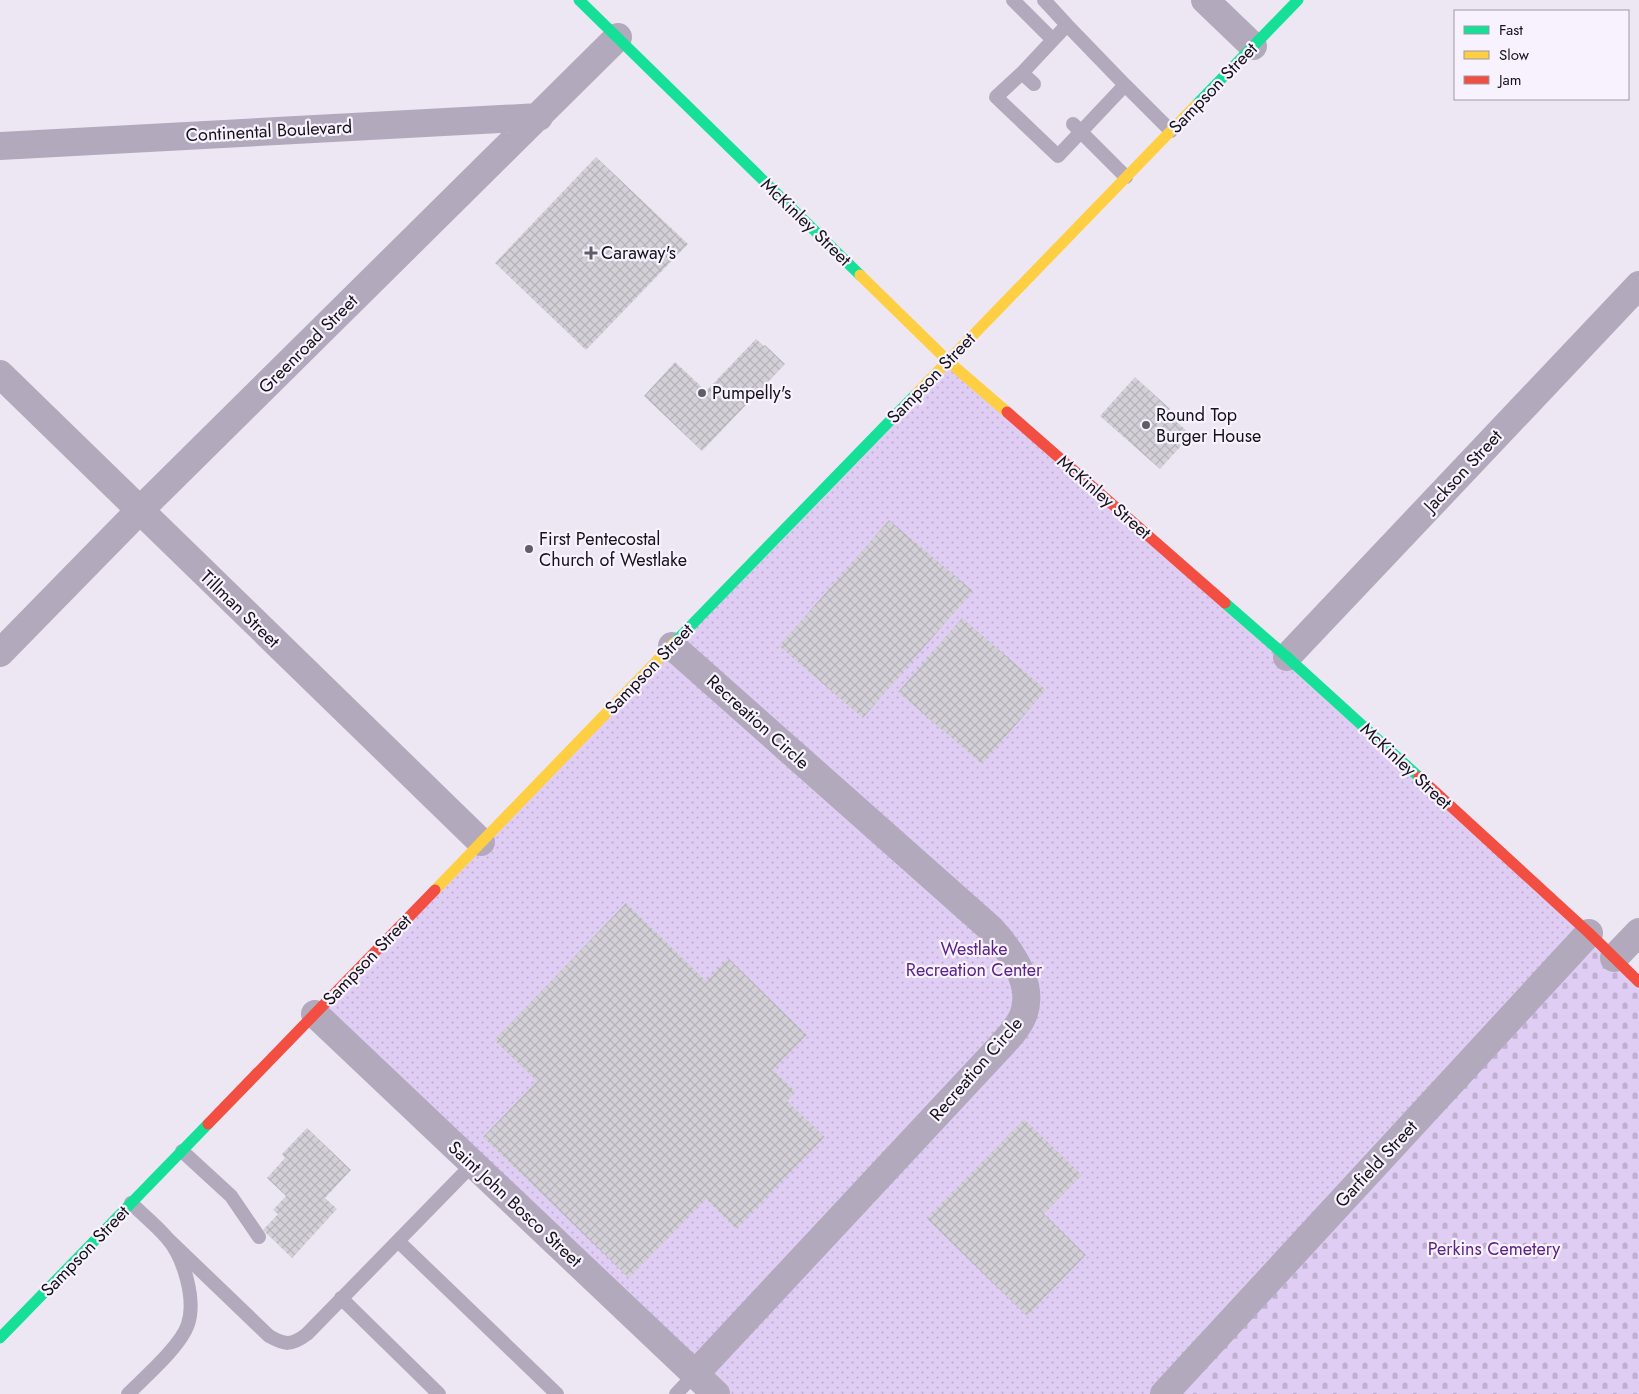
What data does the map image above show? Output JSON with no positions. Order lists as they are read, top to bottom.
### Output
{
  "streets": {
    "main road": ["Sampson Street", "McKinley Street"],
    "street": [
      "Continental Boulevard",
      "Greenroad Street",
      "Jackson Street",
      "Tillman Street",
      "Recreation Circle",
      "Garfield Street",
      "Saint John Bosco Street"
    ]
  },
  "crossings": [
    ["Sampson Street", "McKinley Street"],
    ["Sampson Street", "Tillman Street"],
    ["Sampson Street", "Recreation Circle"],
    ["Sampson Street", "Saint John Bosco Street"],
    ["Continental Boulevard", "Greenroad Street"],
    ["McKinley Street", "Greenroad Street"],
    ["McKinley Street", "Jackson Street"],
    ["McKinley Street", "Garfield Street"],
    ["Greenroad Street", "Tillman Street"],
    ["Recreation Circle", "Saint John Bosco Street"]
  ],
  "parks": ["Westlake Recreation Center", "Perkins Cemetery"],
  "places": {
    "health": ["Caraway's"],
    "other": ["Pumpelly's", "Round Top Burger House", "First Pentecostal Church of Westlake"]
  },
  "legend": ["Fast", "Slow", "Jam"]
}
